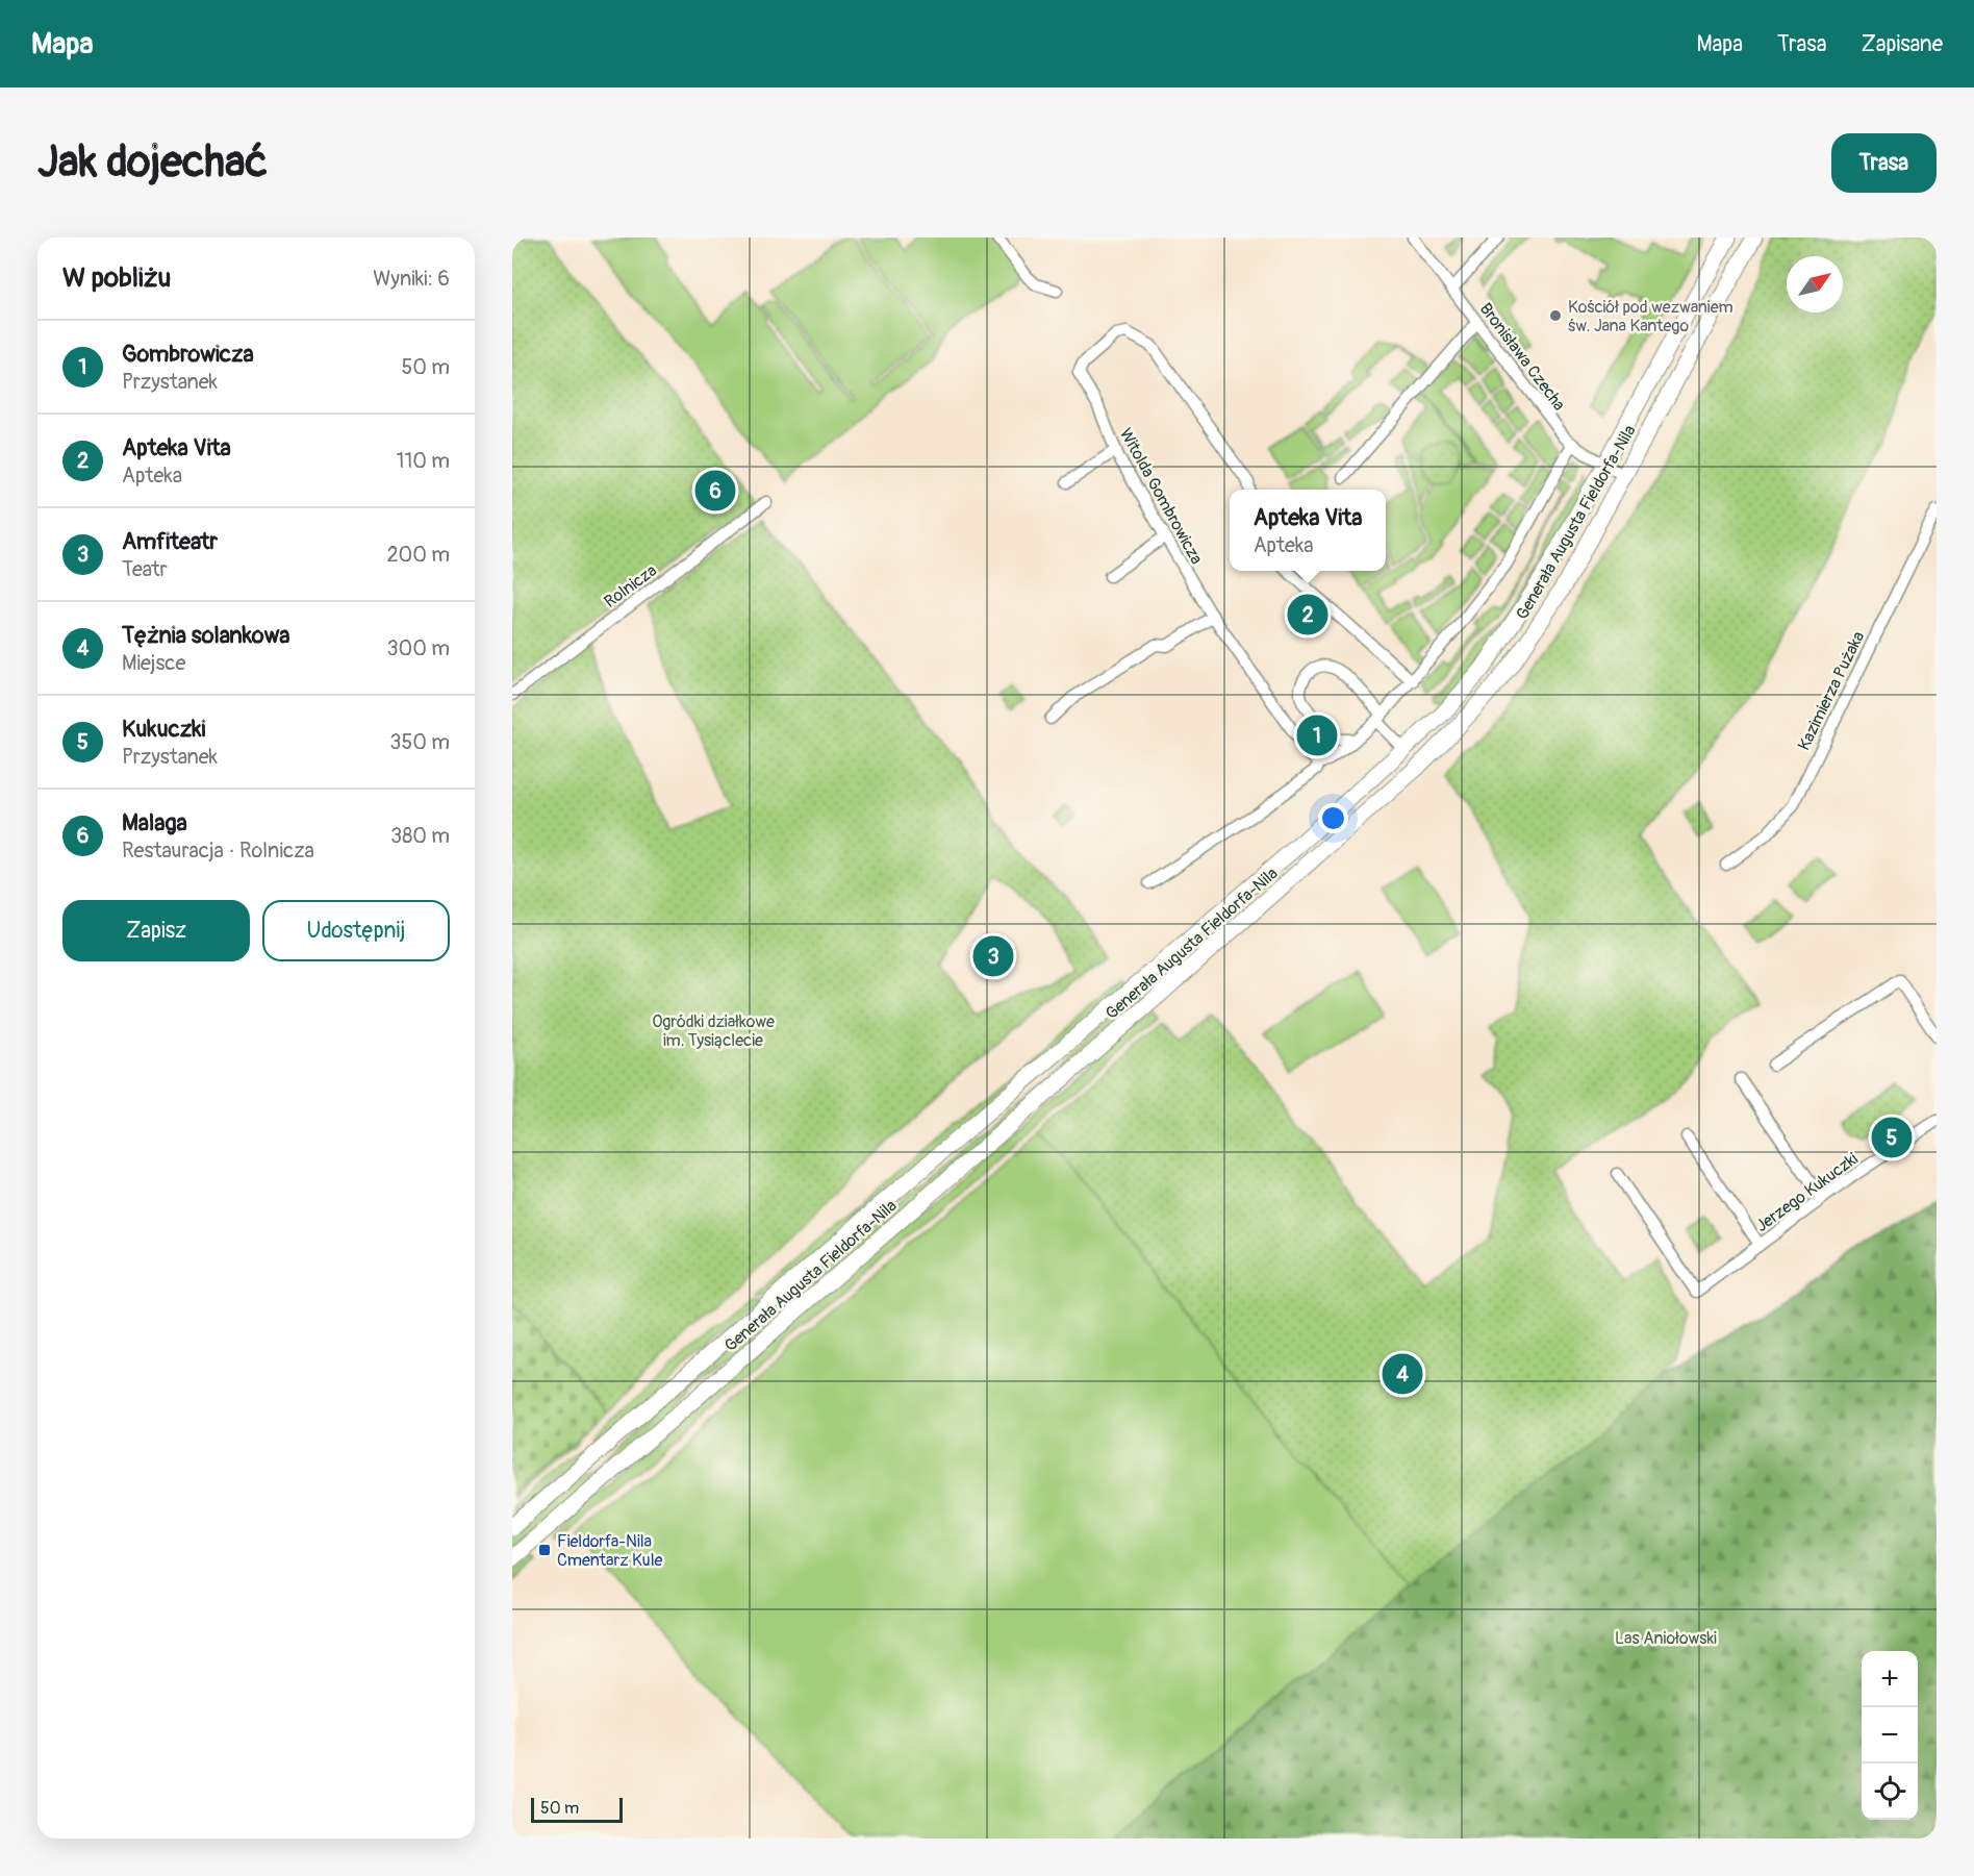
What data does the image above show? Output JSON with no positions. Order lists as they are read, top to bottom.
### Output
{
  "streets": {
    "street": [
      "Bronisława Czecha",
      "Witolda Gombrowicza",
      "Generała Augusta Fieldorfa-Nila",
      "Rolnicza",
      "Kazimierza Pużaka",
      "Jerzego Kukuczki"
    ]
  },
  "crossings": [
    ["Bronisława Czecha", "Generała Augusta Fieldorfa-Nila"]
  ],
  "parks": ["Ogródki działkowe im. Tysiąclecie", "Las Aniołowski"],
  "places": {
    "other": ["Kościół pod wezwaniem św. Jana Kantego"],
    "transit": ["Fieldorfa-Nila Cmentarz Kule"]
  },
  "scale_bar": "50 m",
  "north": "top right",
  "page": {
    "header": "Mapa",
    "nav": ["Mapa", "Trasa", "Zapisane"],
    "buttons": [
      "Trasa",
      ["Zapisz", "Udostępnij"]
    ],
    "title": "Jak dojechać",
    "heading": ["W pobliżu", "Wyniki: 6"],
    "list": [
      {
        "mark": "1",
        "name": "Gombrowicza",
        "note": "Przystanek",
        "value": "50 m"
      },
      {
        "mark": "2",
        "name": "Apteka Vita",
        "note": "Apteka",
        "value": "110 m"
      },
      {
        "mark": "3",
        "name": "Amfiteatr",
        "note": "Teatr",
        "value": "200 m"
      },
      {
        "mark": "4",
        "name": "Tężnia solankowa",
        "note": "Miejsce",
        "value": "300 m"
      },
      {
        "mark": "5",
        "name": "Kukuczki",
        "note": "Przystanek",
        "value": "350 m"
      },
      {
        "mark": "6",
        "name": "Malaga",
        "note": "Restauracja · Rolnicza",
        "value": "380 m"
      }
    ],
    "pins": [
      "6",
      "2",
      "1",
      "3",
      "5",
      "4"
    ],
    "popup": ["Apteka Vita", "Apteka"],
    "map_buttons": ["+", "−"],
    "scale": "50 m"
  }
}
